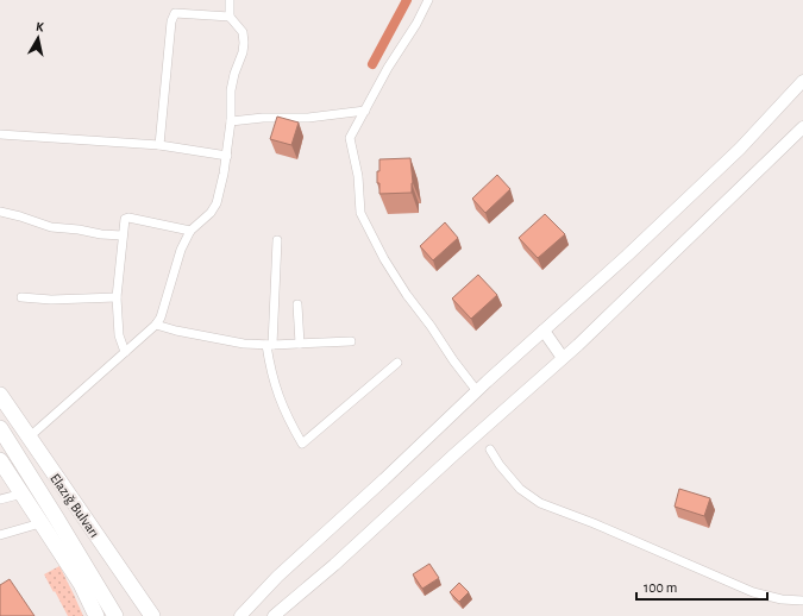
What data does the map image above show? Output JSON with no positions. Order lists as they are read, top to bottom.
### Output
{
  "streets": {
    "highway": ["Elazığ Bulvarı"]
  },
  "scale_bar": "100 m",
  "north": "top"
}
